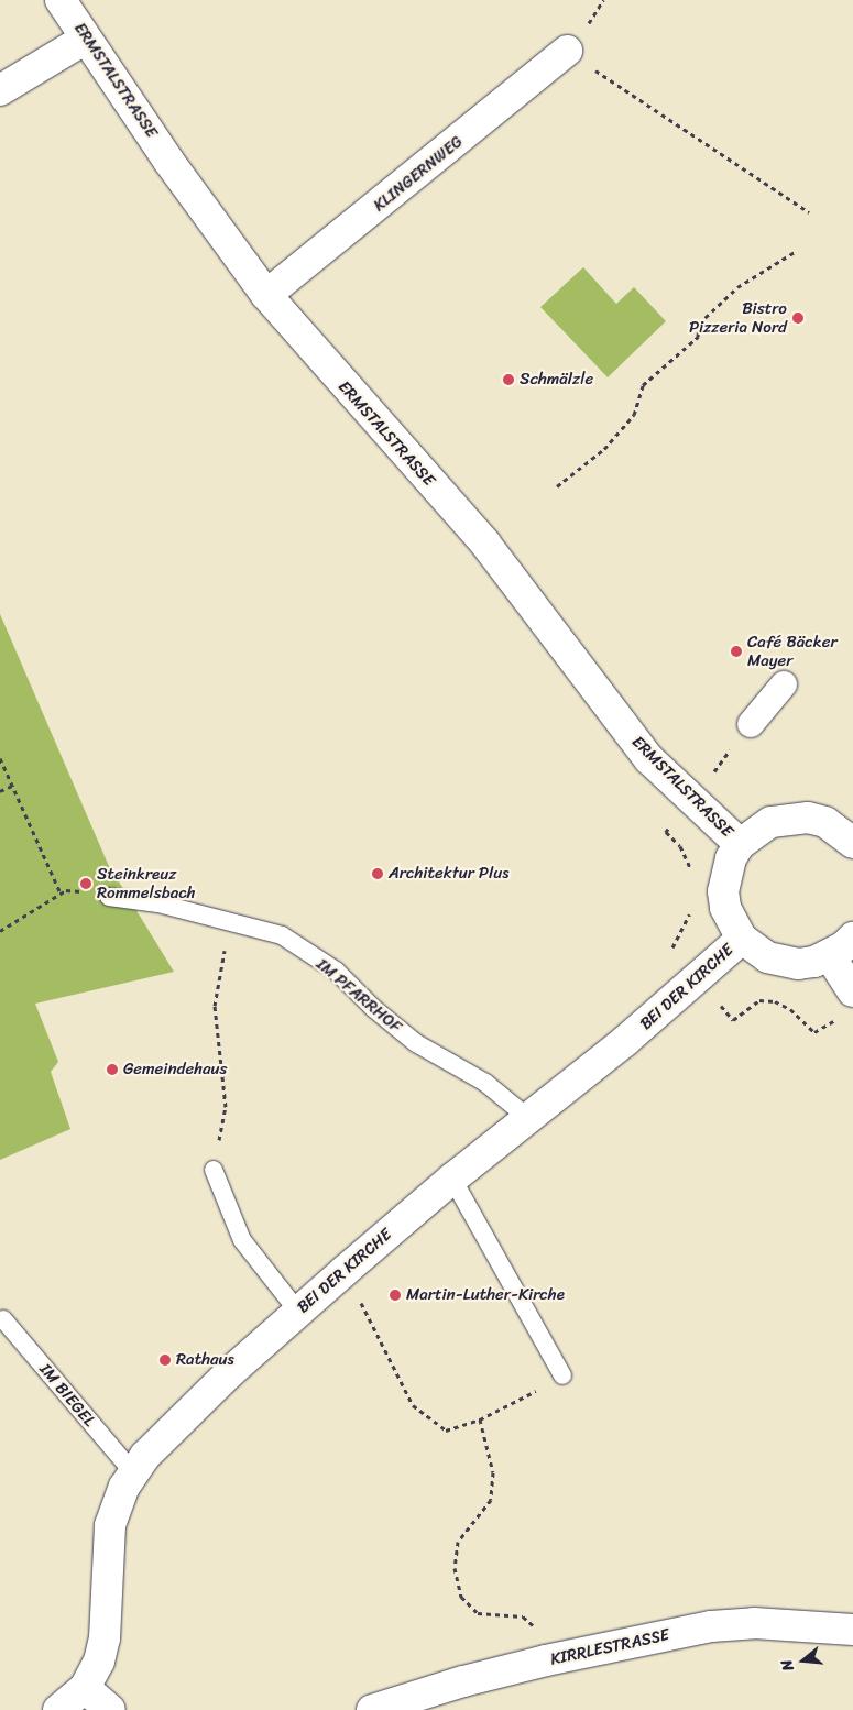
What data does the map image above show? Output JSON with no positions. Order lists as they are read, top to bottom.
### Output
{
  "streets": {
    "street": [
      "ERMSTALSTRASSE",
      "KLINGERNWEG",
      "BEI DER KIRCHE",
      "KIRRLESTRASSE"
    ],
    "lane": ["IM PFARRHOF", "IM BIEGEL"]
  },
  "crossings": [
    ["ERMSTALSTRASSE", "KLINGERNWEG"],
    ["BEI DER KIRCHE", "IM PFARRHOF"],
    ["BEI DER KIRCHE", "IM BIEGEL"]
  ],
  "places": [
    "Bistro Pizzeria Nord",
    "Schmälzle",
    "Café Bäcker Mayer",
    "Architektur Plus",
    "Steinkreuz Rommelsbach",
    "Gemeindehaus",
    "Martin-Luther-Kirche",
    "Rathaus"
  ],
  "north": "left"
}
